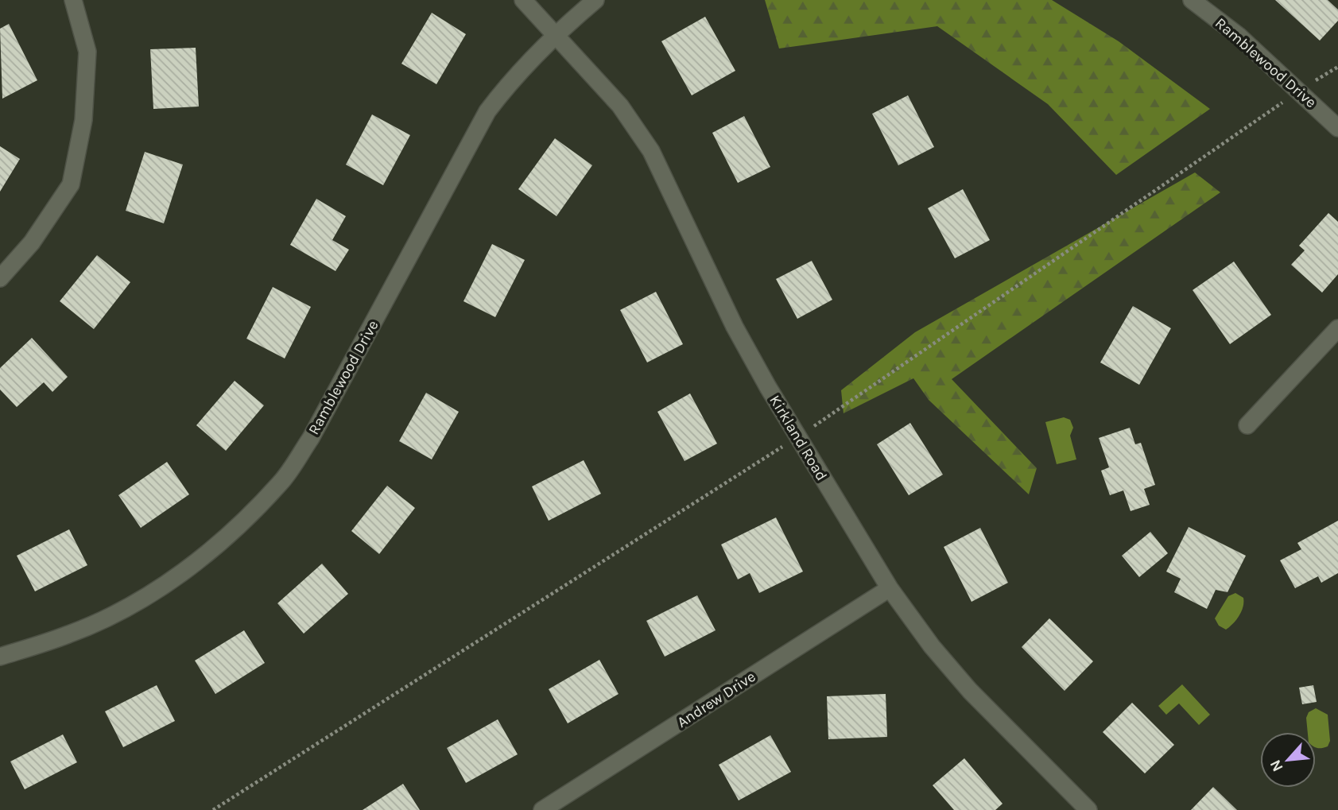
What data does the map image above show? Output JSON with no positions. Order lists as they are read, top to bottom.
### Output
{
  "streets": {
    "street": ["Ramblewood Drive", "Kirkland Road", "Andrew Drive"]
  },
  "crossings": [
    ["Ramblewood Drive", "Kirkland Road"],
    ["Kirkland Road", "Andrew Drive"]
  ],
  "north": "bottom left"
}
